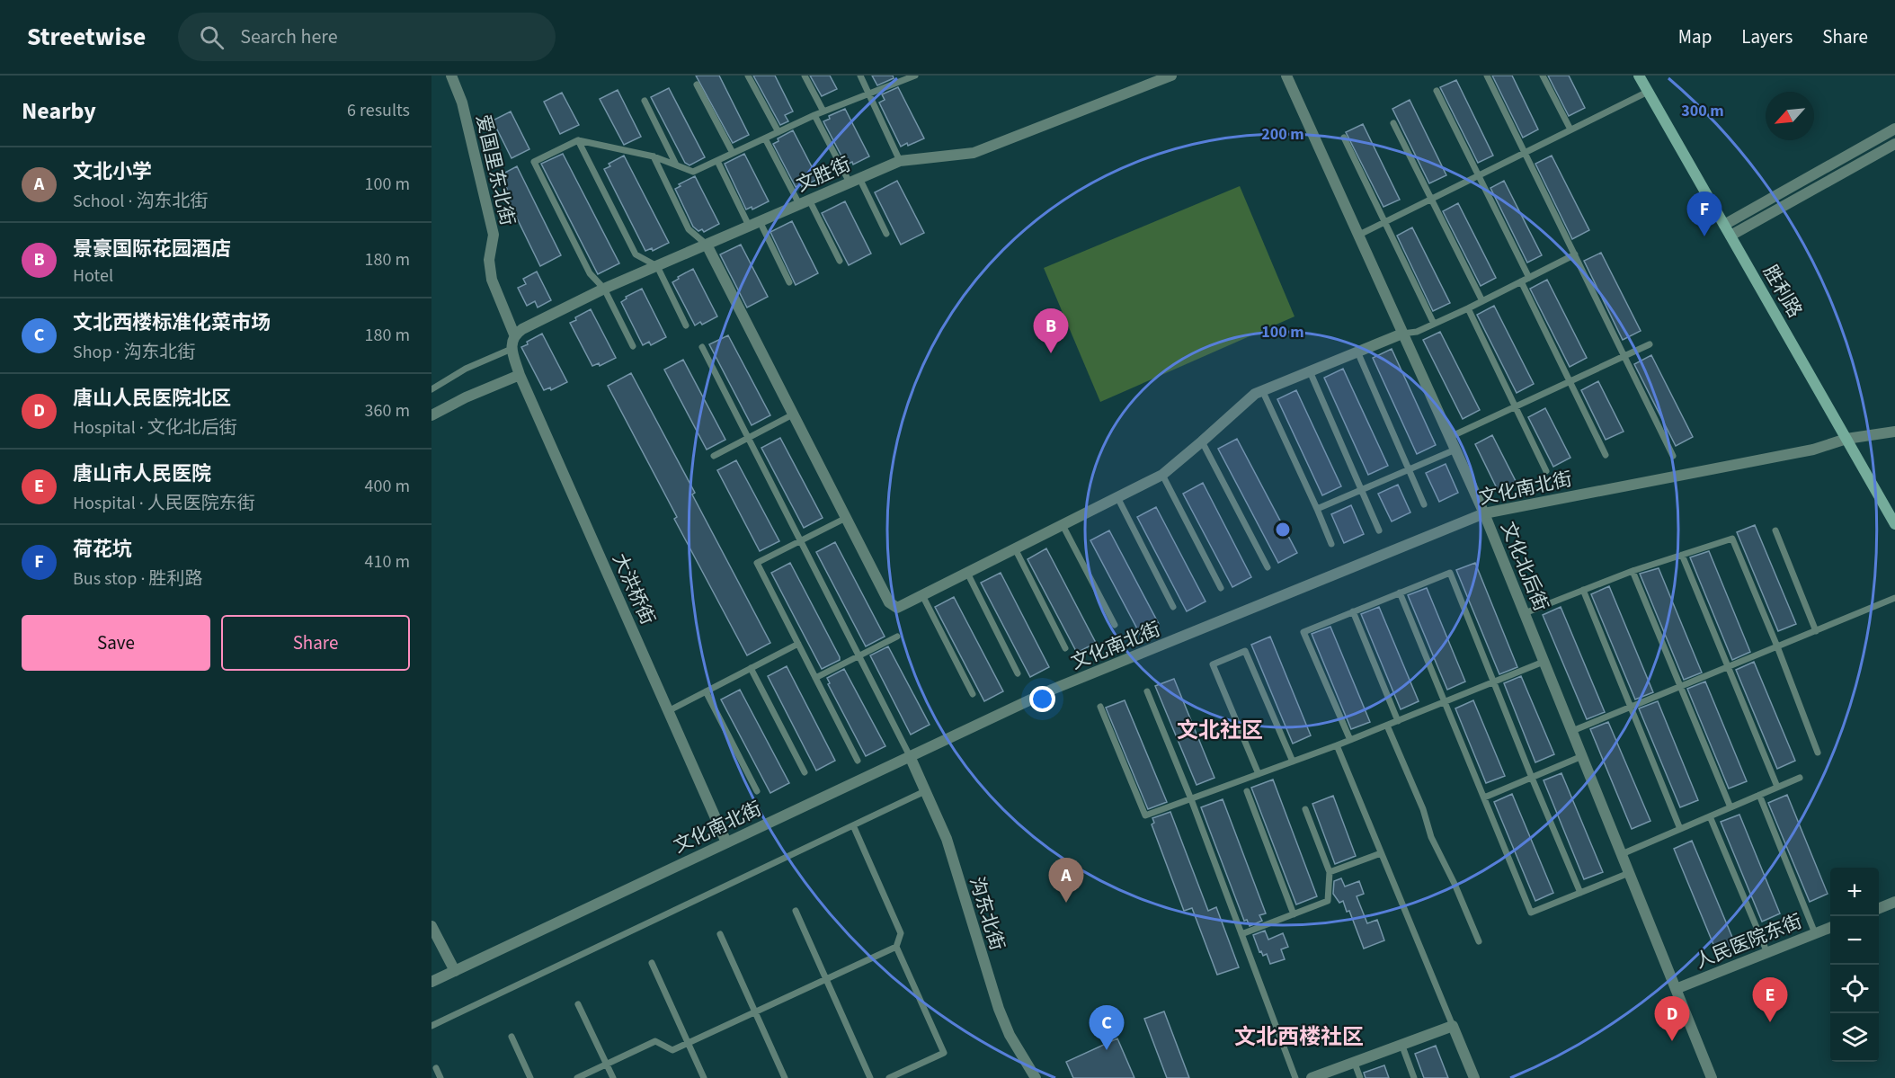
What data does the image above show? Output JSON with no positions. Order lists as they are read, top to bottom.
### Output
{
  "streets": {
    "main road": ["胜利路"],
    "street": [
      "爱国里东北街",
      "文胜街",
      "文化南北街",
      "文化北后街",
      "大洪桥街",
      "沟东北街",
      "人民医院东街"
    ]
  },
  "crossings": [
    ["爱国里东北街", "文胜街"],
    ["胜利路", "文化南北街"],
    ["文化南北街", "文化北后街"],
    ["文化南北街", "大洪桥街"],
    ["文化南北街", "沟东北街"],
    ["文化北后街", "人民医院东街"]
  ],
  "districts": ["文北社区", "文北西楼社区"],
  "north": "bottom left",
  "page": {
    "header": "Streetwise",
    "search": "Search here",
    "nav": ["Map", "Layers", "Share"],
    "heading": ["Nearby", "6 results"],
    "list": [
      {
        "mark": "A",
        "name": "文北小学",
        "note": "School · 沟东北街",
        "value": "100 m"
      },
      {
        "mark": "B",
        "name": "景豪国际花园酒店",
        "note": "Hotel",
        "value": "180 m"
      },
      {
        "mark": "C",
        "name": "文北西楼标准化菜市场",
        "note": "Shop · 沟东北街",
        "value": "180 m"
      },
      {
        "mark": "D",
        "name": "唐山人民医院北区",
        "note": "Hospital · 文化北后街",
        "value": "360 m"
      },
      {
        "mark": "E",
        "name": "唐山市人民医院",
        "note": "Hospital · 人民医院东街",
        "value": "400 m"
      },
      {
        "mark": "F",
        "name": "荷花坑",
        "note": "Bus stop · 胜利路",
        "value": "410 m"
      }
    ],
    "pins": [
      "F",
      "B",
      "A",
      "E",
      "D",
      "C"
    ],
    "buttons": ["Save", "Share"],
    "map_buttons": ["+", "−"]
  },
  "rings": ["300 m", "200 m", "100 m"]
}
